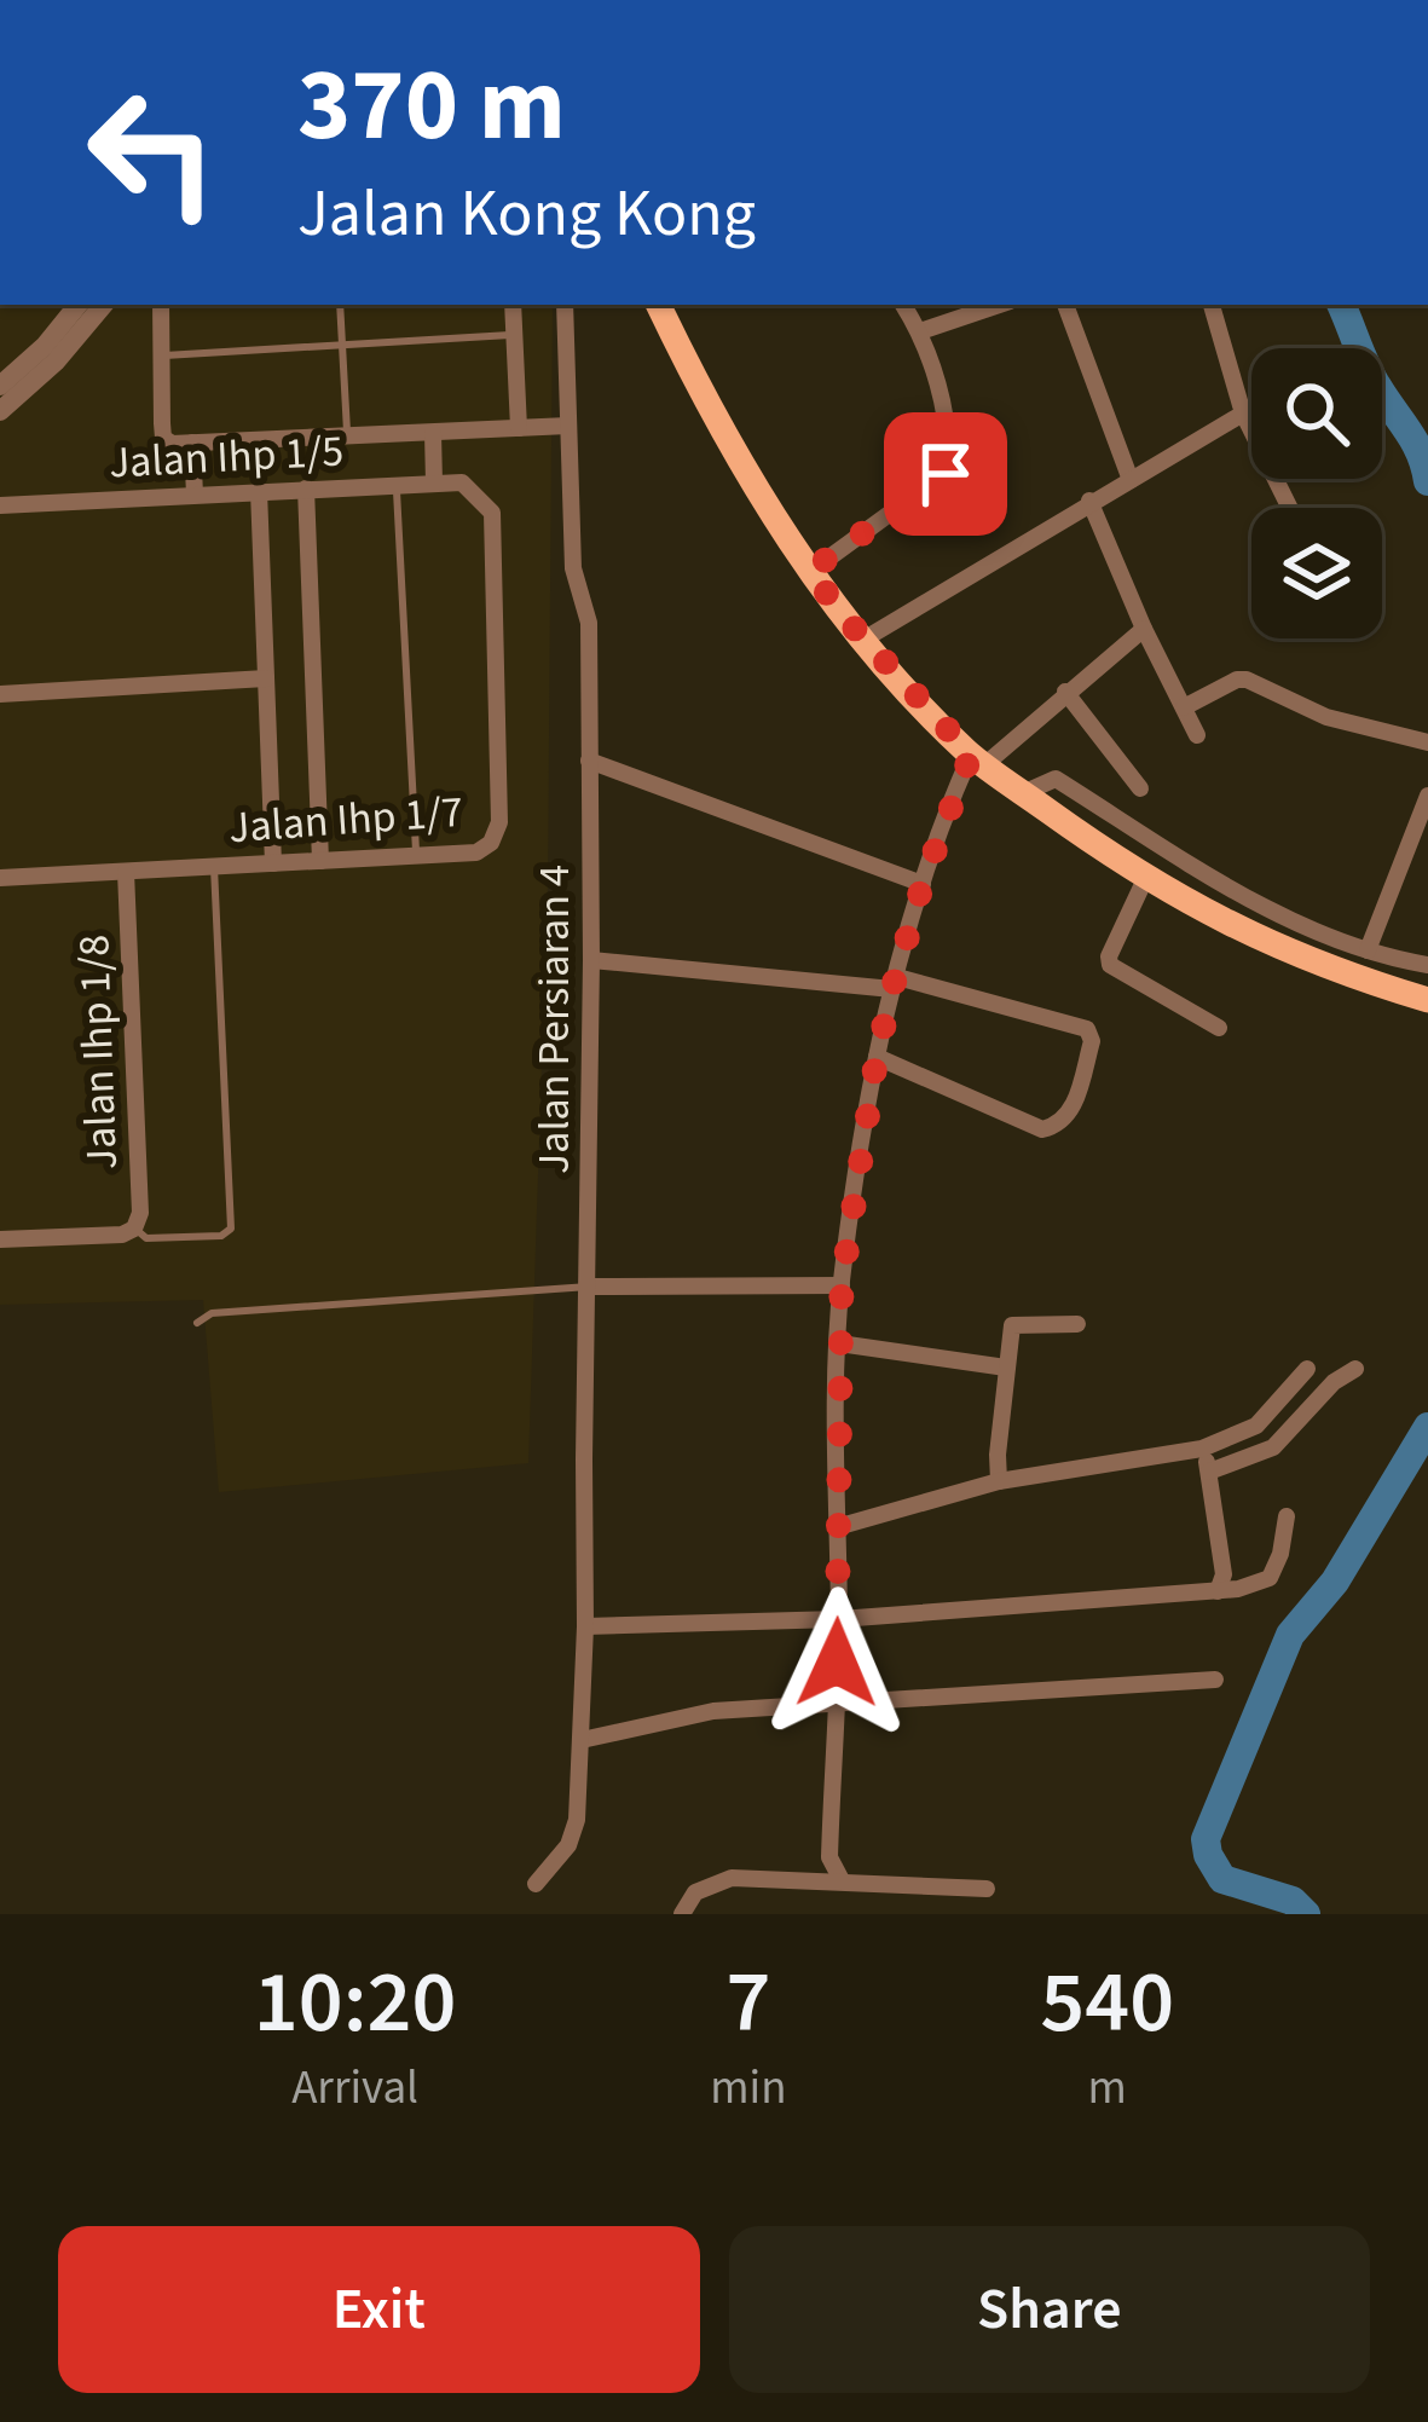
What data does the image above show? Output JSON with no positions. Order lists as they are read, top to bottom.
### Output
{
  "streets": {
    "street": [
      "Jalan Ihp 1/5",
      "Jalan Ihp 1/7",
      "Jalan Persiaran 4",
      "Jalan Ihp 1/8"
    ]
  },
  "crossings": [
    ["Jalan Ihp 1/5", "Jalan Ihp 1/7"],
    ["Jalan Ihp 1/7", "Jalan Ihp 1/8"]
  ],
  "page": {
    "turn": ["370 m", "Jalan Kong Kong"],
    "eta": [
      "10:20",
      "Arrival",
      "7",
      "min",
      "540",
      "m"
    ],
    "buttons": ["Exit", "Share"]
  }
}
